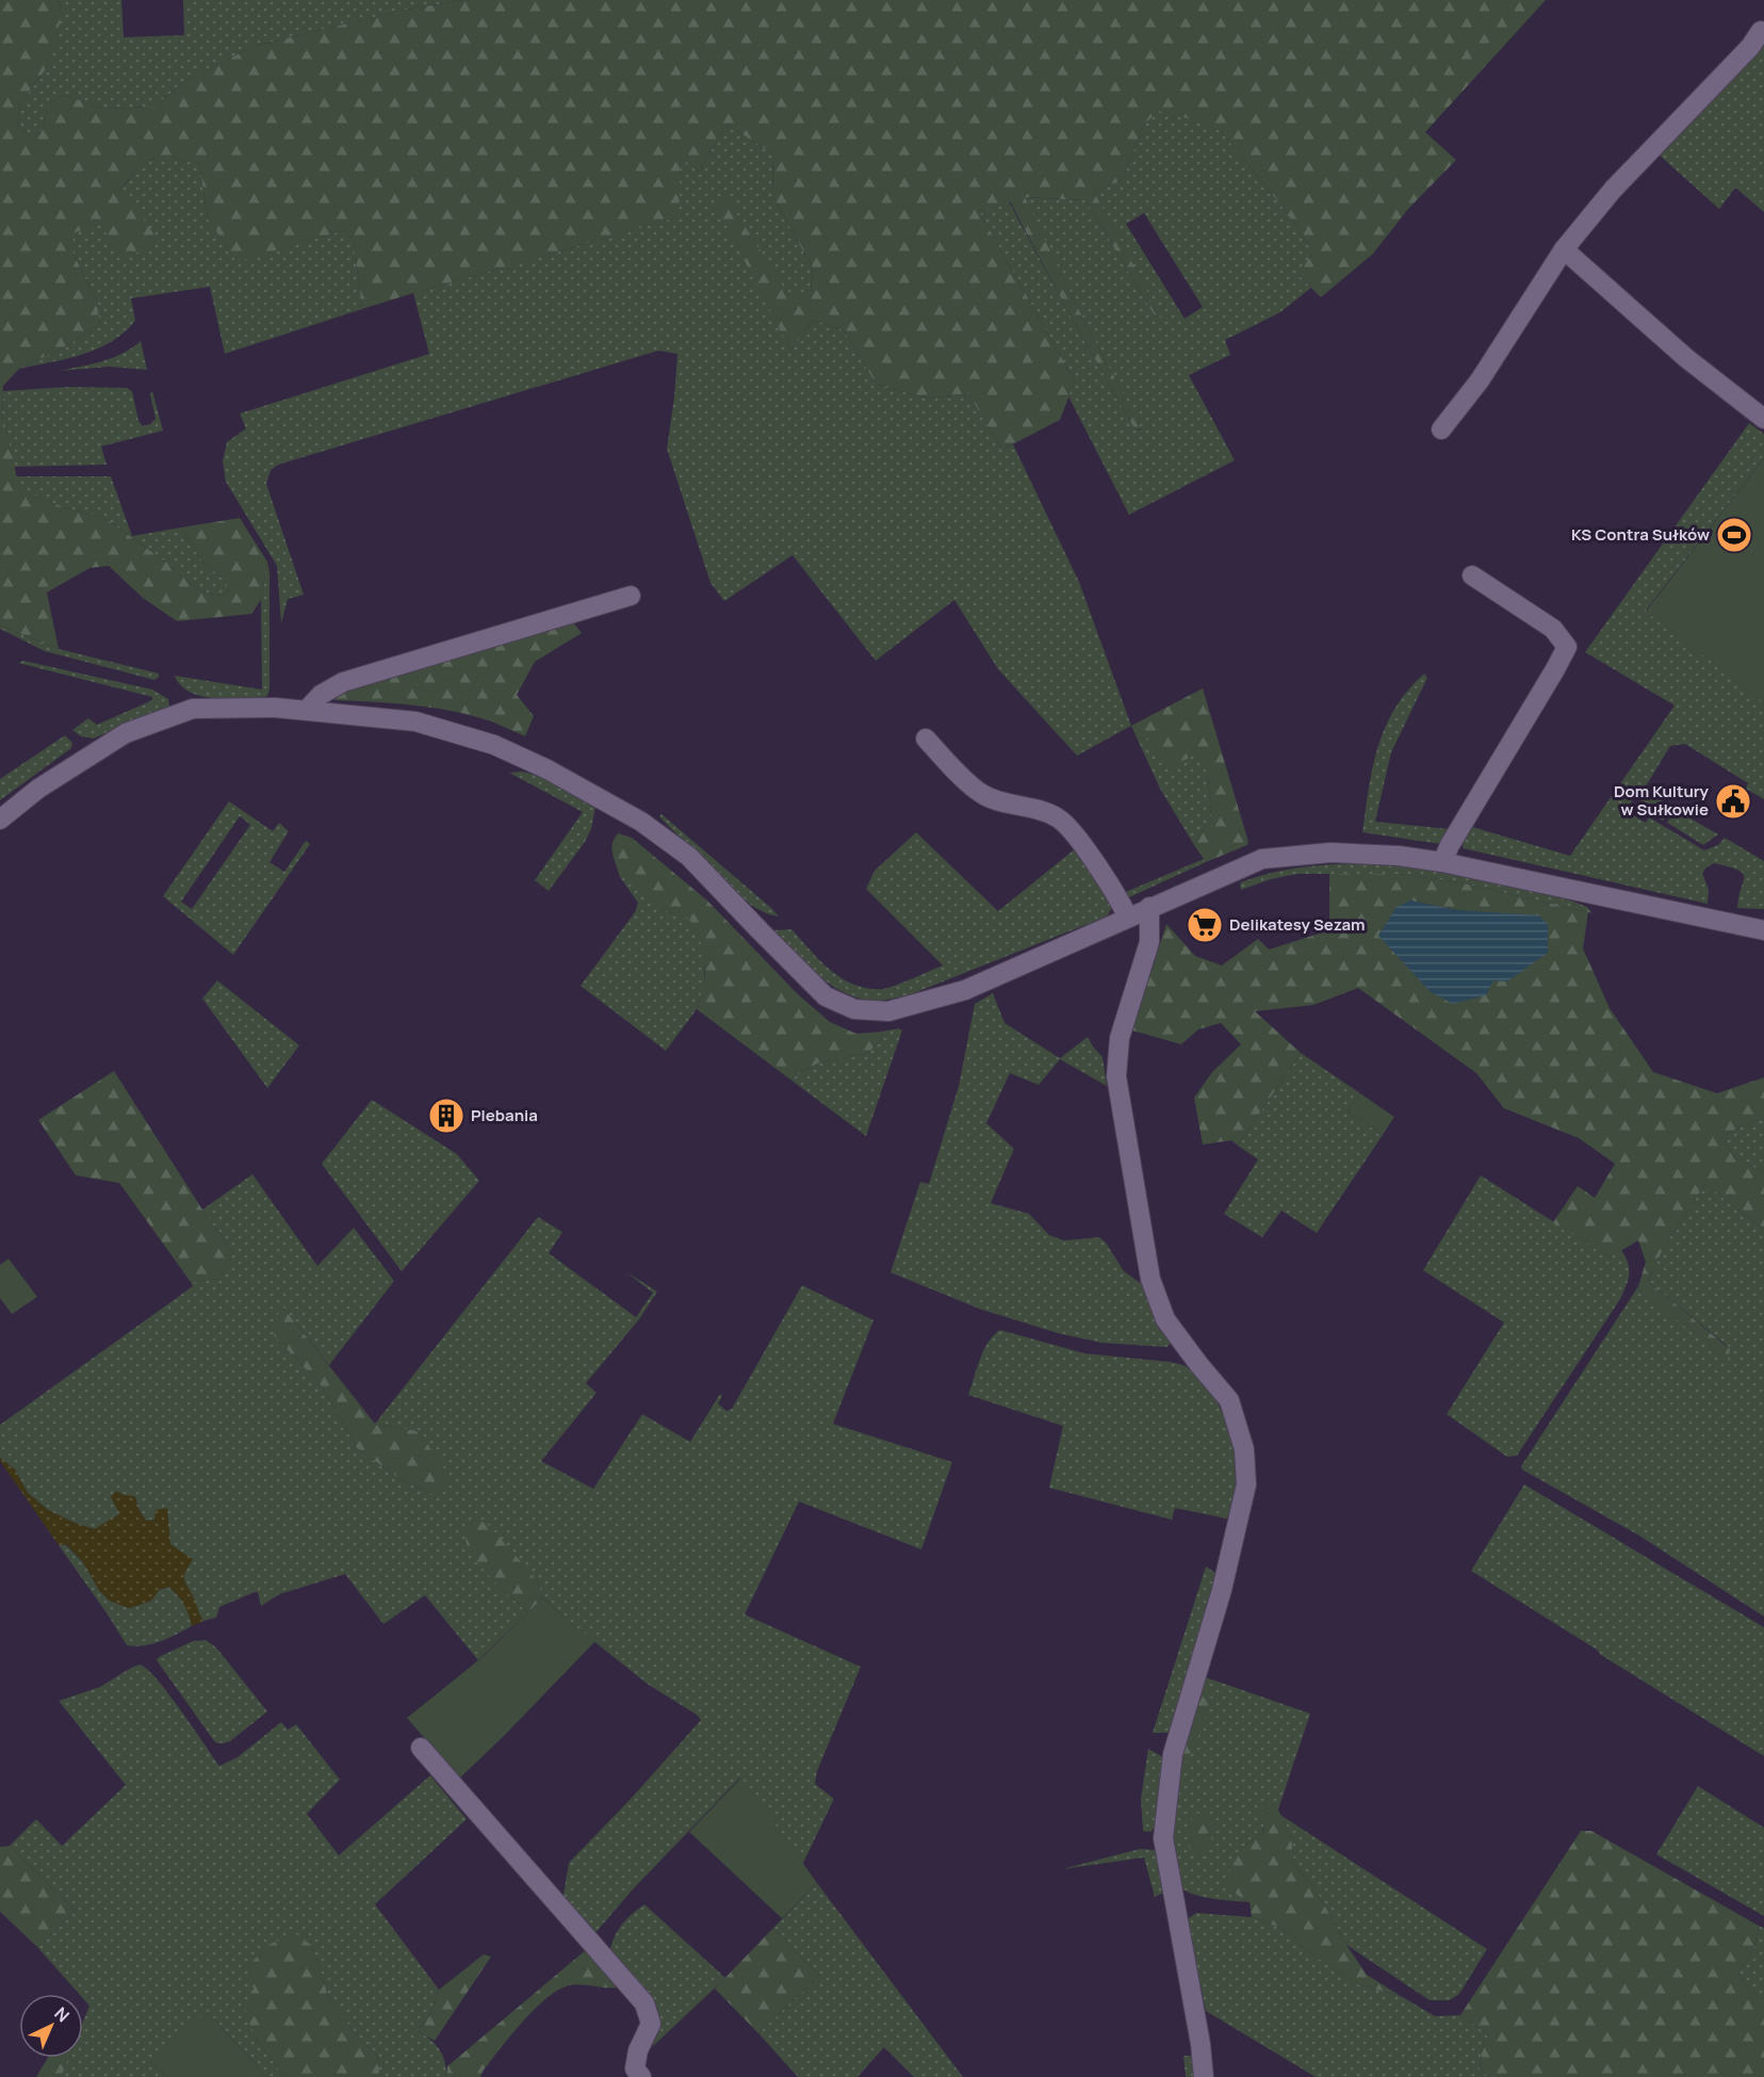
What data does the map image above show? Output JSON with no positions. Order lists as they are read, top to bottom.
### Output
{
  "places": {
    "sports": ["KS Contra Sułków"],
    "public building": ["Dom Kultury w Sułkowie"],
    "supermarket": ["Delikatesy Sezam"],
    "building": ["Plebania"]
  },
  "north": "top right"
}
